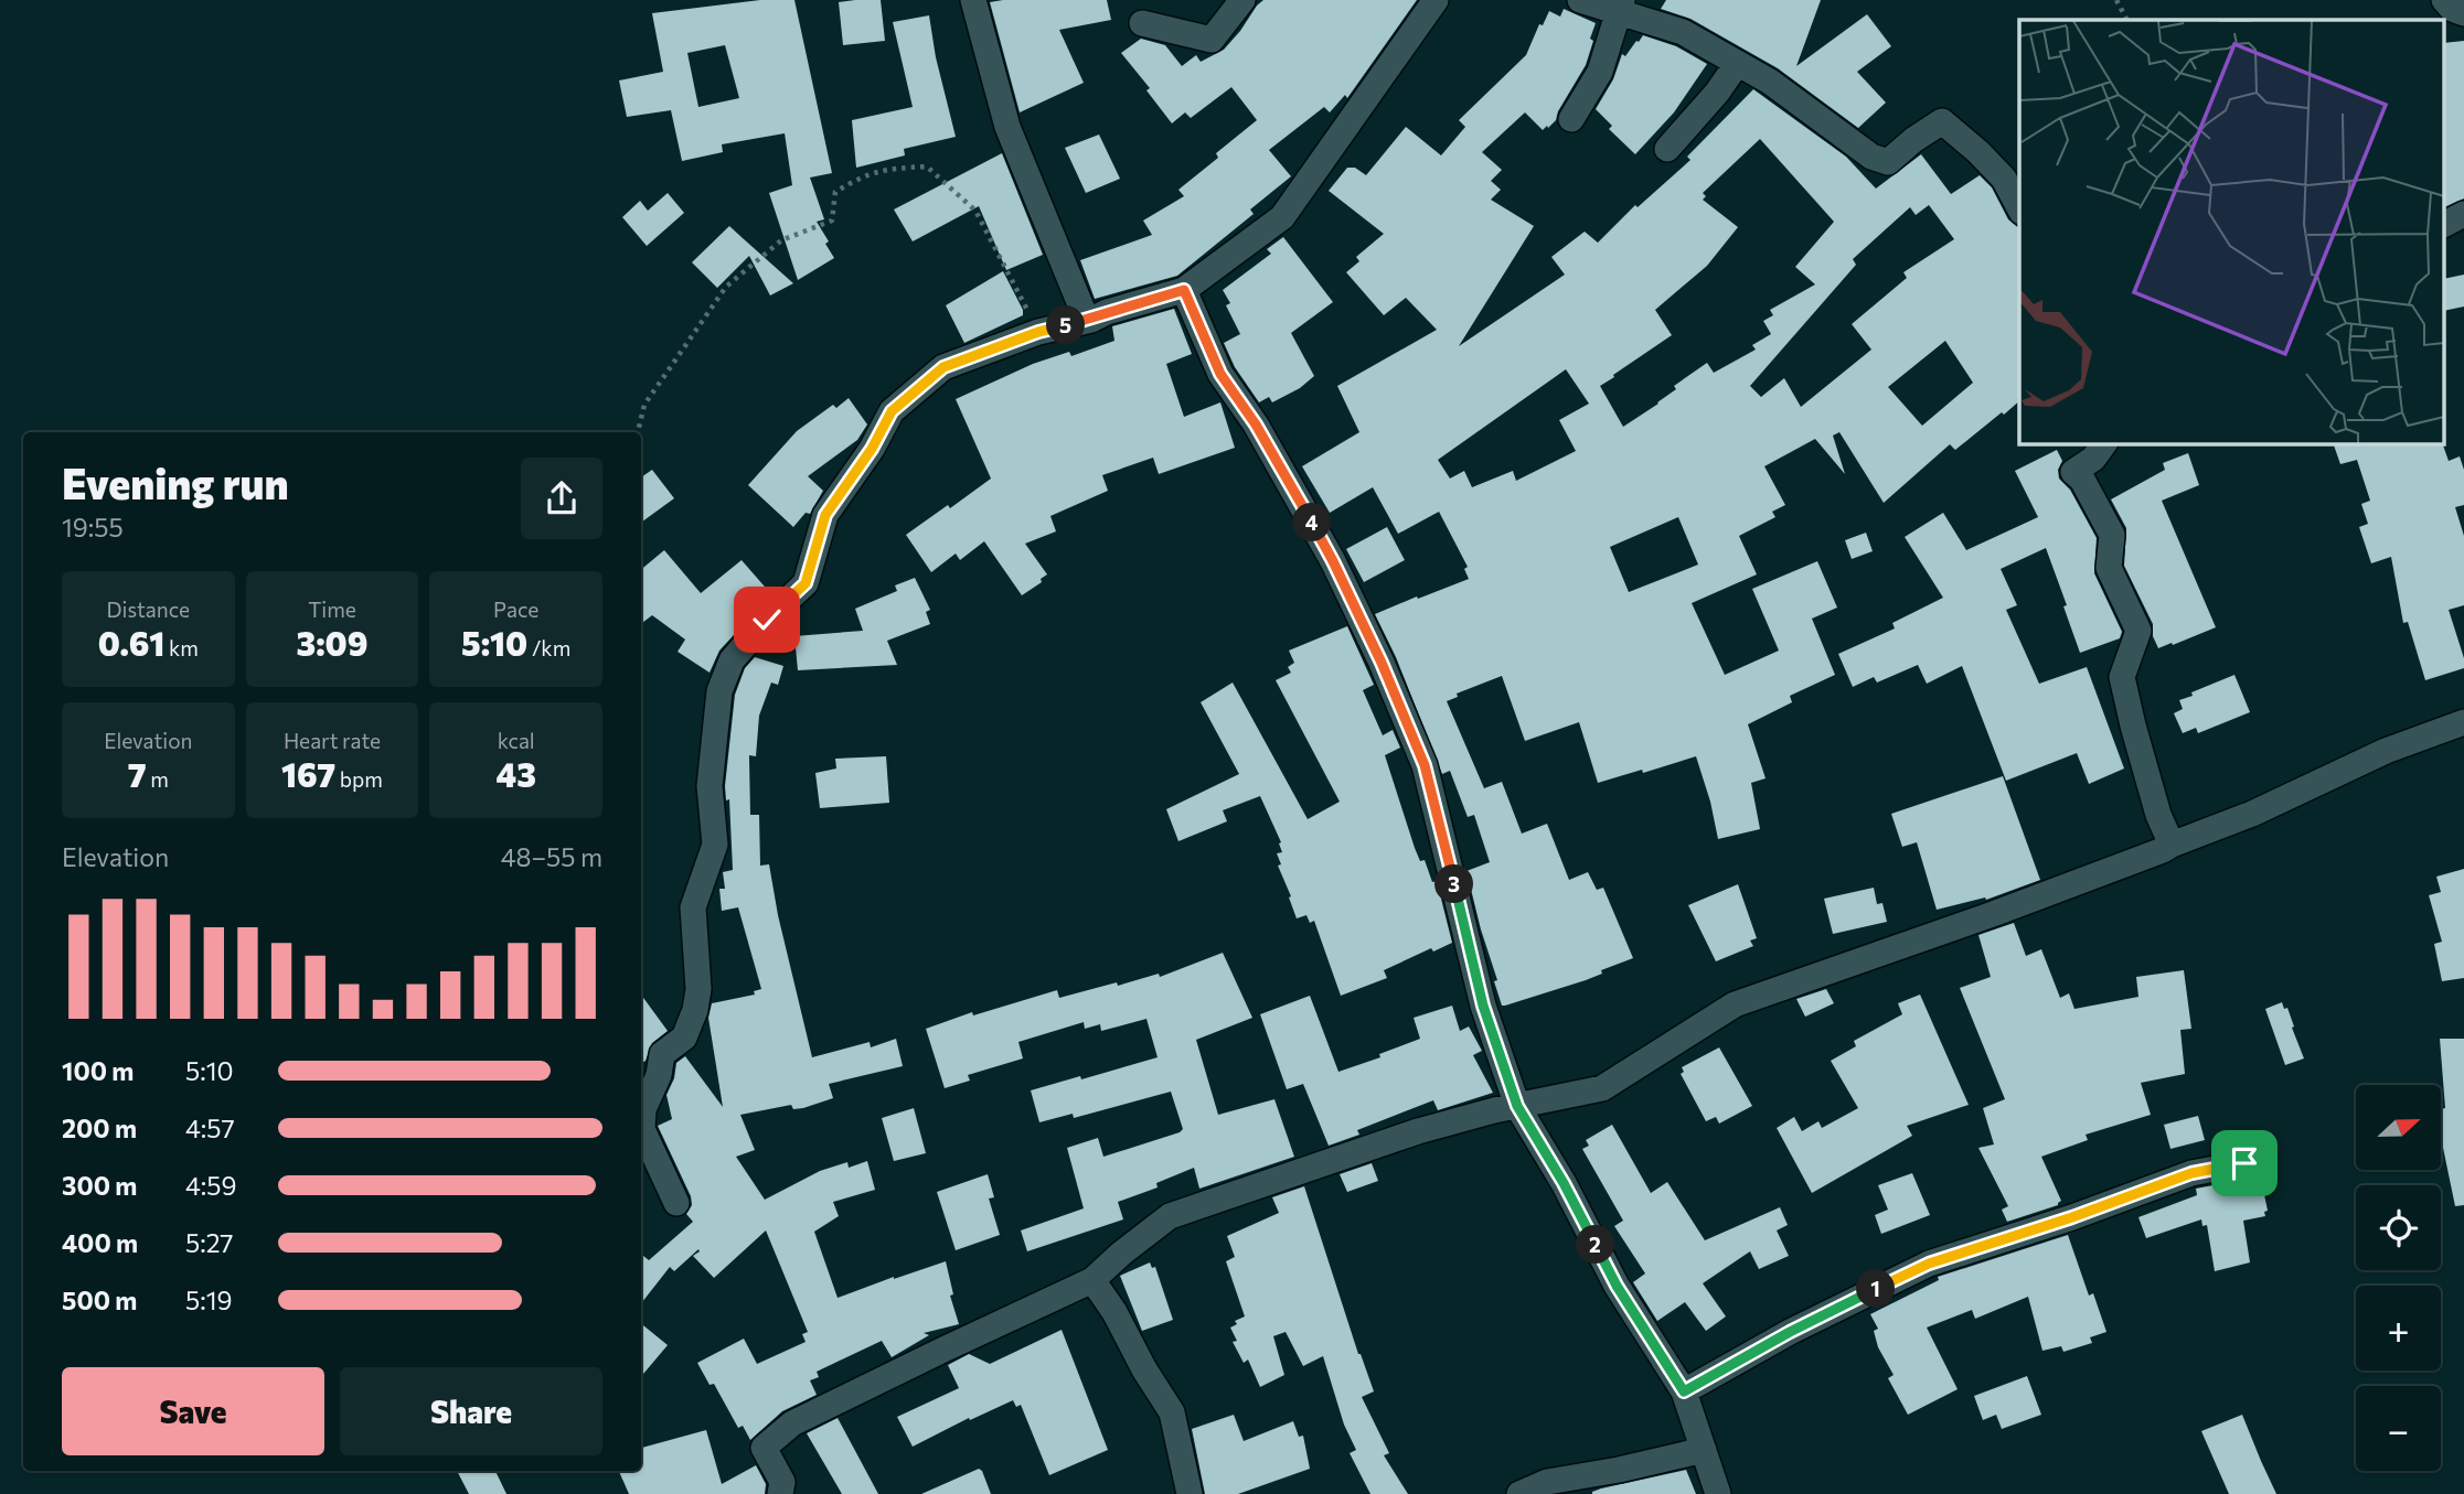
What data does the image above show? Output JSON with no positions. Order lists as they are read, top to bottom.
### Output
{
  "north": "right",
  "page": {
    "pins": [
      "5",
      "4",
      "3",
      "2",
      "1"
    ],
    "heading": ["Evening run", "19:55"],
    "stats": [
      ["Distance", "0.61 km"],
      ["Time", "3:09"],
      ["Pace", "5:10 /km"],
      ["Elevation", "7 m"],
      ["Heart rate", "167 bpm"],
      ["kcal", "43"]
    ],
    "chart": ["Elevation", "48–55 m"],
    "list": [
      {
        "name": "100 m",
        "note": "5:10"
      },
      {
        "name": "200 m",
        "note": "4:57"
      },
      {
        "name": "300 m",
        "note": "4:59"
      },
      {
        "name": "400 m",
        "note": "5:27"
      },
      {
        "name": "500 m",
        "note": "5:19"
      }
    ],
    "map_buttons": ["+", "−"],
    "buttons": ["Save", "Share"]
  }
}
